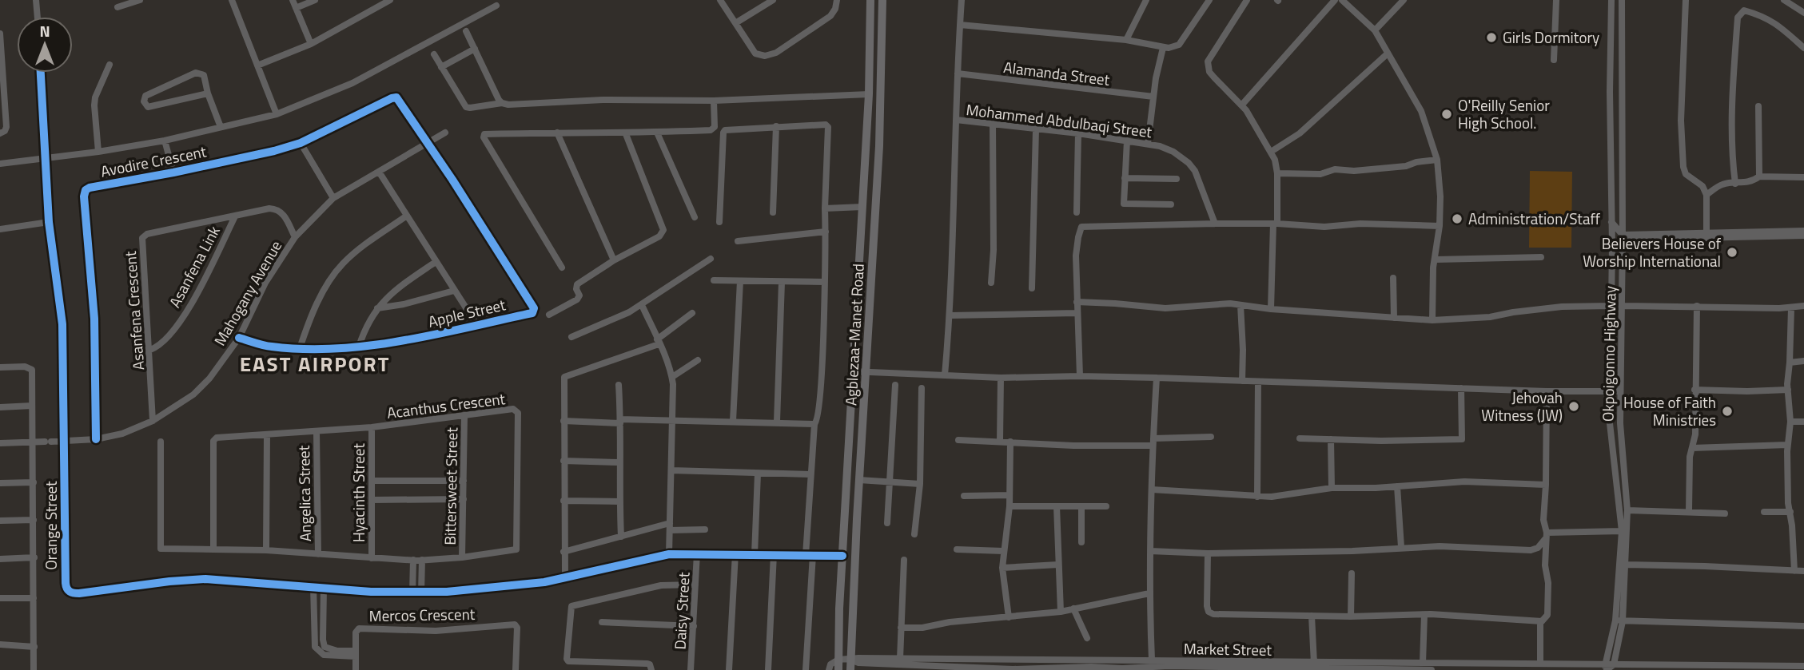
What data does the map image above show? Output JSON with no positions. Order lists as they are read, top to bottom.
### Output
{
  "streets": {
    "main road": ["Agblezaa-Manet Road"],
    "street": [
      "Alamanda Street",
      "Mohammed Abdulbaqi Street",
      "Avodire Crescent",
      "Asanfena Link",
      "Mahogany Avenue",
      "Asanfena Crescent",
      "Apple Street",
      "Okpoigonno Highway",
      "Acanthus Crescent",
      "Bittersweet Street",
      "Hyacinth Street",
      "Angelica Street",
      "Orange Street",
      "Daisy Street",
      "Mercos Crescent",
      "Market Street"
    ]
  },
  "crossings": [
    ["Avodire Crescent", "Mahogany Avenue"],
    ["Avodire Crescent", "Apple Street"],
    ["Asanfena Link", "Asanfena Crescent"],
    ["Mahogany Avenue", "Asanfena Crescent"],
    ["Mahogany Avenue", "Apple Street"],
    ["Mahogany Avenue", "Orange Street"],
    ["Agblezaa-Manet Road", "Orange Street"],
    ["Agblezaa-Manet Road", "Market Street"],
    ["Okpoigonno Highway", "Market Street"],
    ["Acanthus Crescent", "Bittersweet Street"],
    ["Acanthus Crescent", "Hyacinth Street"],
    ["Acanthus Crescent", "Angelica Street"],
    ["Orange Street", "Daisy Street"]
  ],
  "districts": ["EAST AIRPORT"],
  "places": [
    "Girls Dormitory",
    "O'Reilly Senior High School.",
    "Administration/Staff",
    "Believers House of Worship International",
    "Jehovah Witness (JW)",
    "House of Faith Ministries"
  ],
  "north": "top"
}
